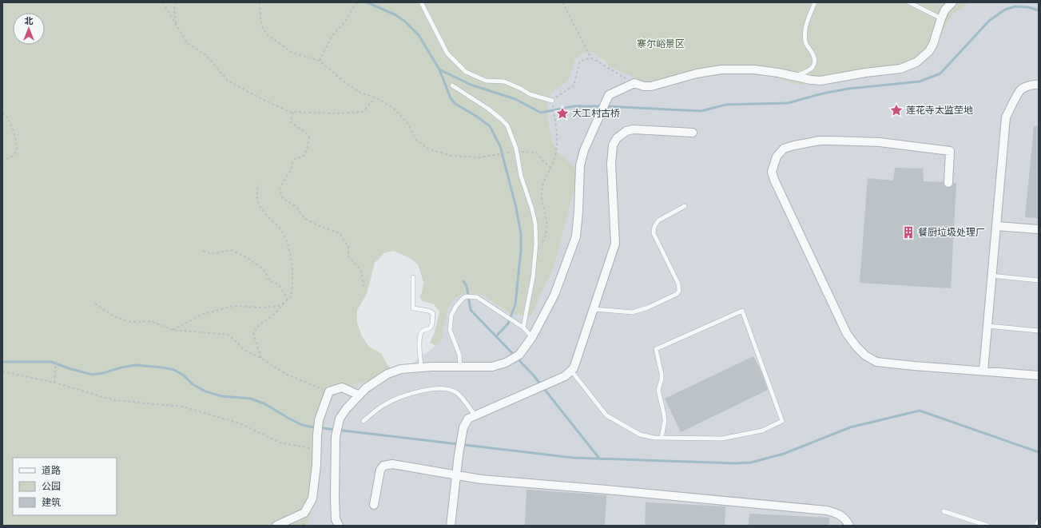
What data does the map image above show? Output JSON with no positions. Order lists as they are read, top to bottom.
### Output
{
  "parks": ["寨尔峪景区"],
  "places": {
    "place": ["莲花寺太监茔地", "大工村古桥"],
    "building": ["餐厨垃圾处理厂"]
  },
  "legend": ["道路", "公园", "建筑"],
  "north": "top"
}
